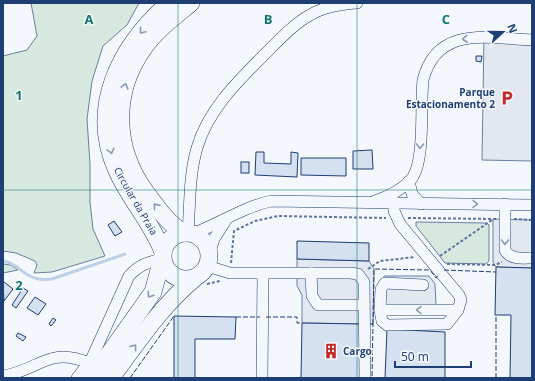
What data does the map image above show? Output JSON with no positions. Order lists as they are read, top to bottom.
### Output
{
  "streets": {
    "highway": ["Circular da Praia"]
  },
  "places": {
    "parking": ["Parque Estacionamento 2"],
    "building": ["Cargo"]
  },
  "scale_bar": "50 m",
  "north": "right",
  "grid": {
    "columns": ["A", "B", "C"],
    "rows": ["1", "2"]
  }
}
